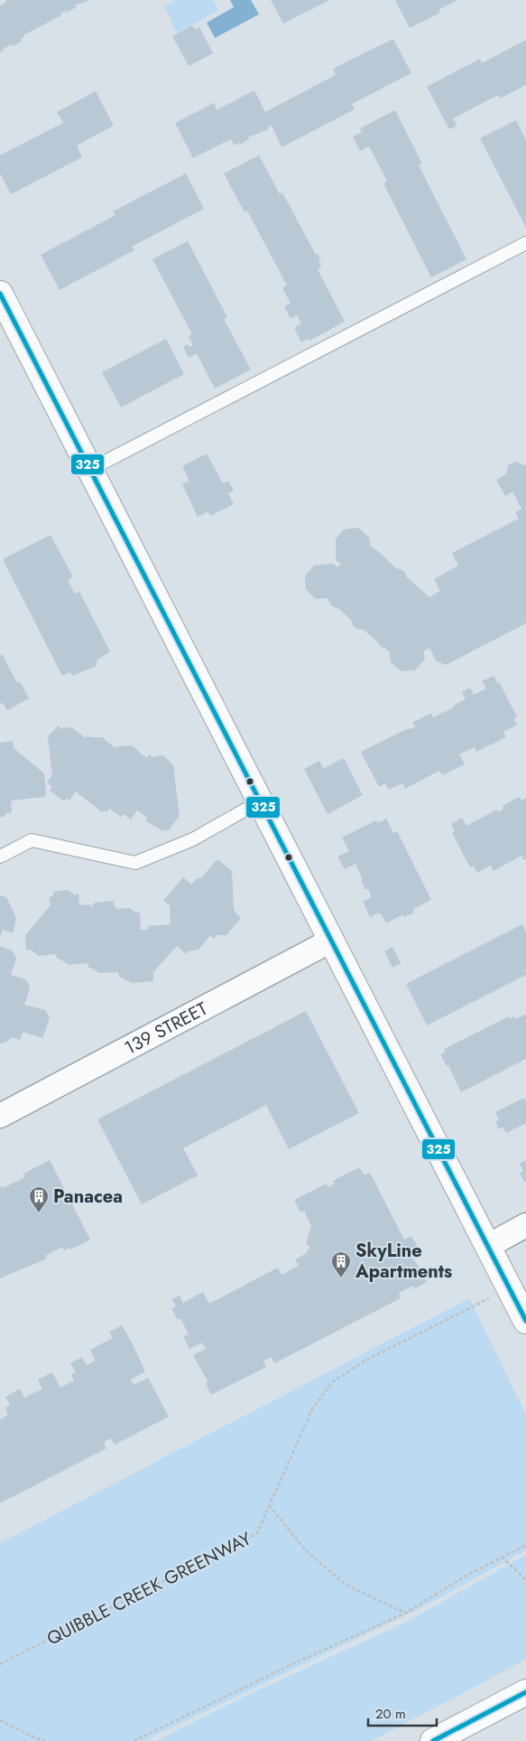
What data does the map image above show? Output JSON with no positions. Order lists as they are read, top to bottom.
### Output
{
  "streets": {
    "street": ["139 STREET"],
    "path": ["QUIBBLE CREEK GREENWAY"]
  },
  "places": {
    "building": ["Panacea", "SkyLine Apartments"]
  },
  "lines": ["transit line 325"],
  "scale_bar": "20 m"
}
